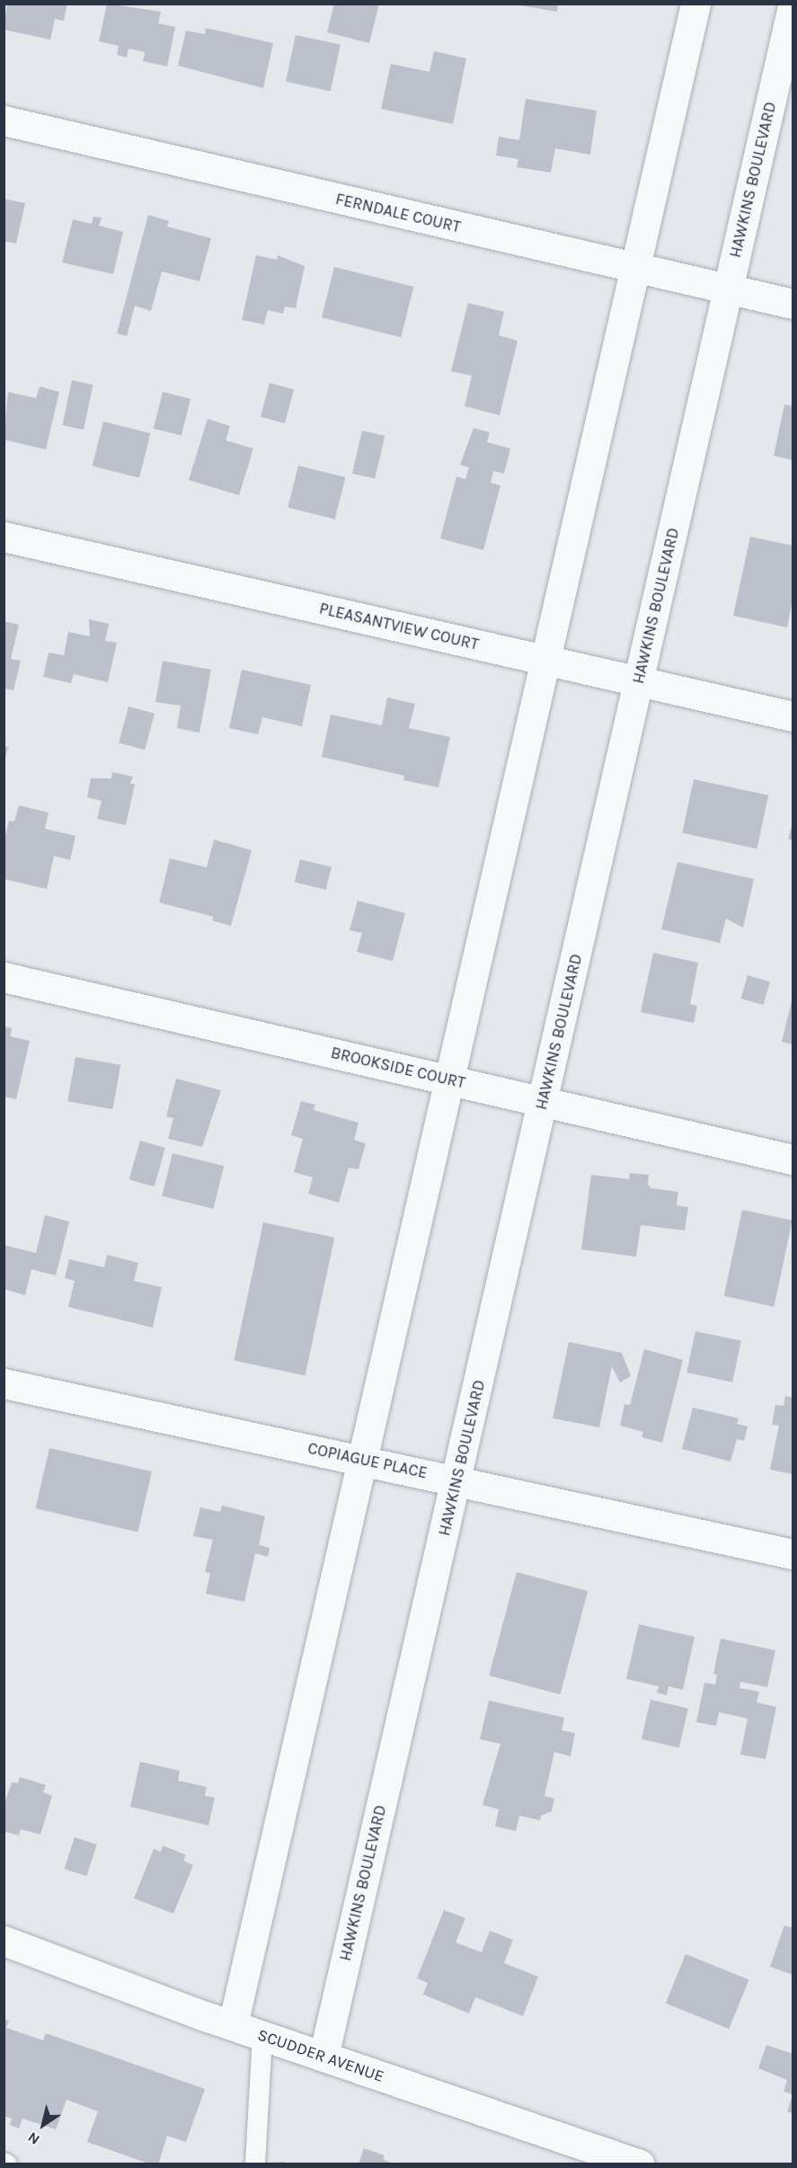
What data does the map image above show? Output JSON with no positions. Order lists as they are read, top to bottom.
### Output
{
  "streets": {
    "street": [
      "HAWKINS BOULEVARD",
      "FERNDALE COURT",
      "PLEASANTVIEW COURT",
      "BROOKSIDE COURT",
      "COPIAGUE PLACE",
      "SCUDDER AVENUE"
    ]
  },
  "crossings": [
    ["HAWKINS BOULEVARD", "FERNDALE COURT"],
    ["HAWKINS BOULEVARD", "PLEASANTVIEW COURT"],
    ["HAWKINS BOULEVARD", "BROOKSIDE COURT"],
    ["HAWKINS BOULEVARD", "COPIAGUE PLACE"],
    ["HAWKINS BOULEVARD", "SCUDDER AVENUE"]
  ],
  "north": "bottom left"
}
